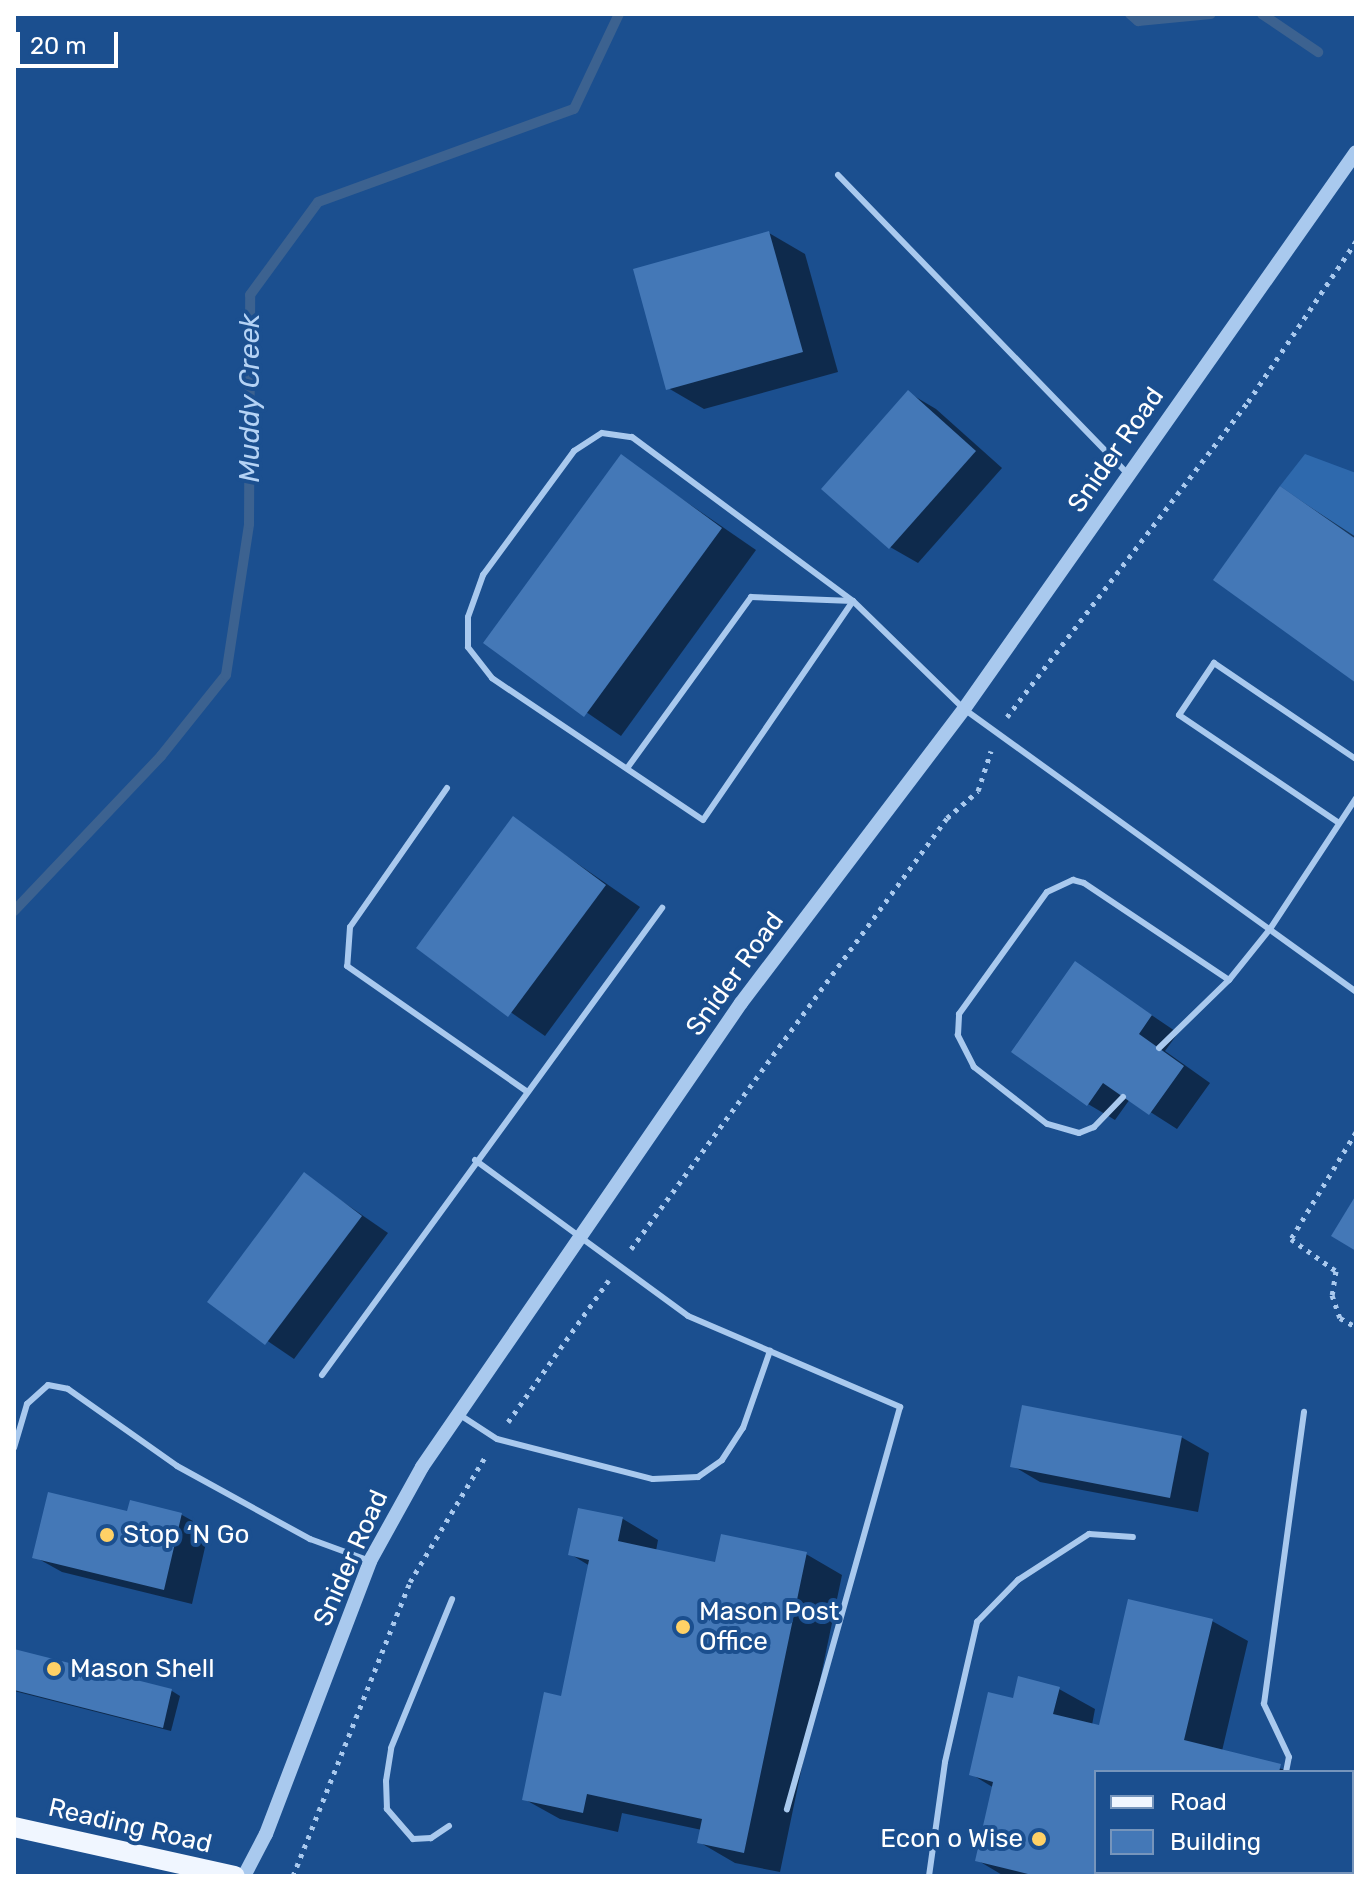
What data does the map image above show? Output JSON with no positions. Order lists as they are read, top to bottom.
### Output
{
  "streets": {
    "main road": ["Reading Road"],
    "street": ["Snider Road"]
  },
  "water": ["Muddy Creek"],
  "places": [
    "Stop ‘N Go",
    "Mason Post Office",
    "Mason Shell",
    "Econ o Wise"
  ],
  "legend": ["Road", "Building"],
  "scale_bar": "20 m"
}
